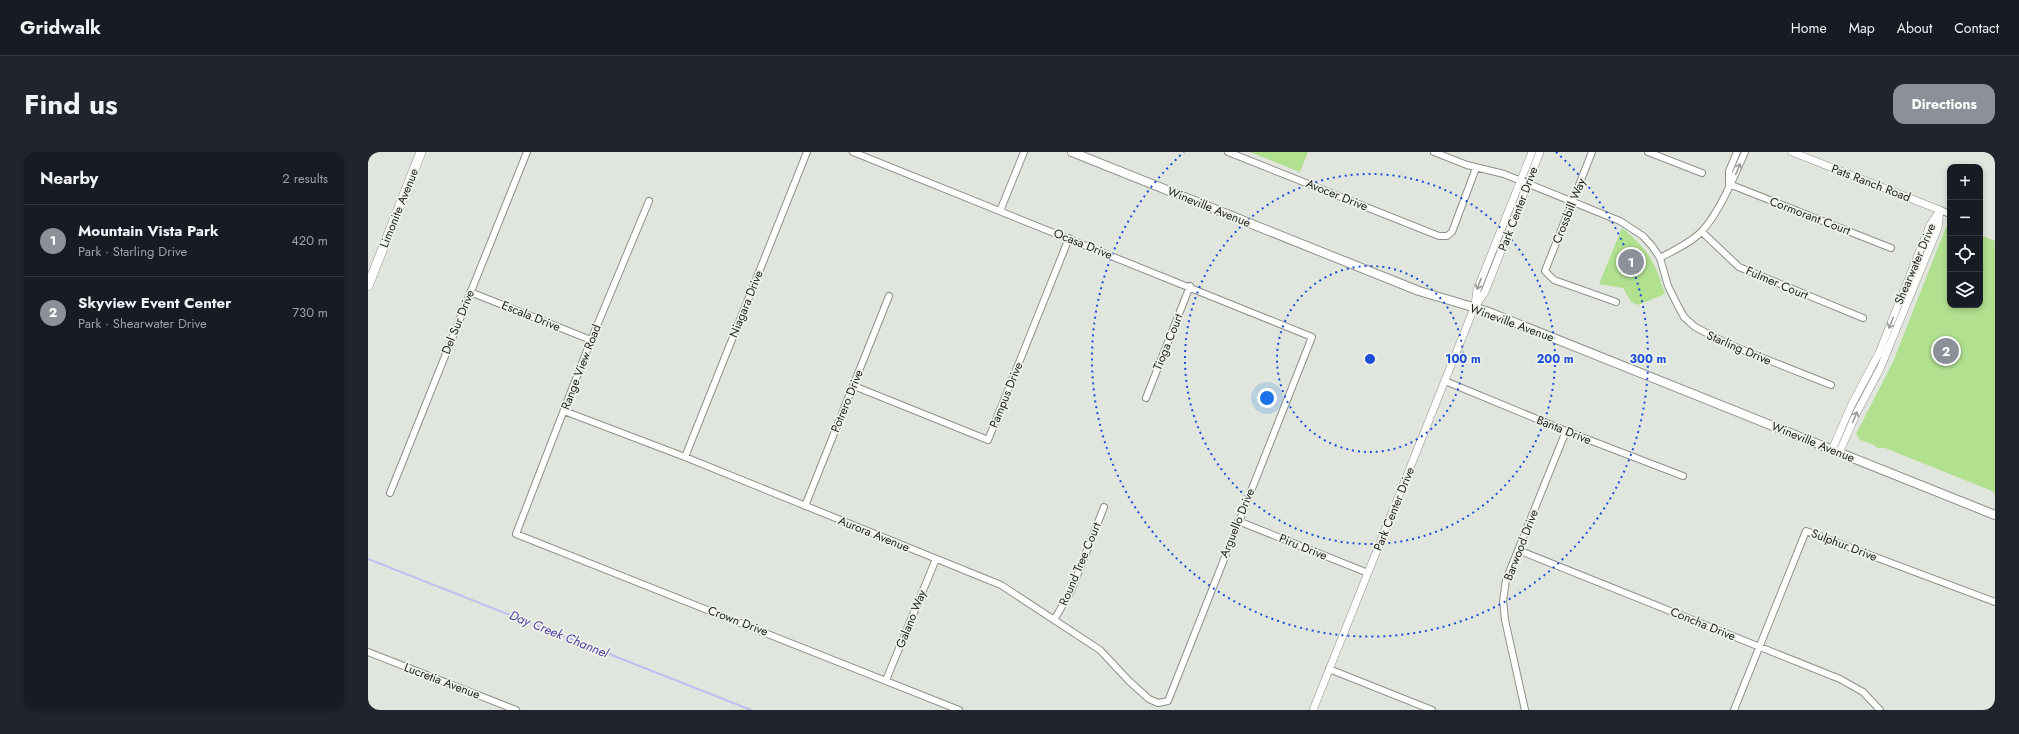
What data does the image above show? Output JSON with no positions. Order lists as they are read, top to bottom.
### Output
{
  "streets": {
    "main road": ["Wineville Avenue", "Limonite Avenue"],
    "street": [
      "Pats Ranch Road",
      "Avocer Drive",
      "Park Center Drive",
      "Crossbill Way",
      "Cormorant Court",
      "Ocasa Drive",
      "Shearwater Drive",
      "Fulmer Court",
      "Niagara Drive",
      "Escala Drive",
      "Del Sur Drive",
      "Tioga Court",
      "Starling Drive",
      "Range View Road",
      "Pampus Drive",
      "Potrero Drive",
      "Banta Drive",
      "Arguello Drive",
      "Aurora Avenue",
      "Barwood Drive",
      "Sulphur Drive",
      "Piru Drive",
      "Round Tree Court",
      "Galano Way",
      "Crown Drive",
      "Concha Drive",
      "Lucretia Avenue"
    ]
  },
  "crossings": [
    ["Pats Ranch Road", "Shearwater Drive"],
    ["Avocer Drive", "Starling Drive"],
    ["Wineville Avenue", "Park Center Drive"],
    ["Wineville Avenue", "Shearwater Drive"],
    ["Park Center Drive", "Starling Drive"],
    ["Park Center Drive", "Banta Drive"],
    ["Park Center Drive", "Piru Drive"],
    ["Crossbill Way", "Starling Drive"],
    ["Ocasa Drive", "Tioga Court"],
    ["Ocasa Drive", "Pampus Drive"],
    ["Ocasa Drive", "Arguello Drive"],
    ["Niagara Drive", "Aurora Avenue"],
    ["Escala Drive", "Del Sur Drive"],
    ["Escala Drive", "Range View Road"],
    ["Range View Road", "Aurora Avenue"],
    ["Range View Road", "Crown Drive"],
    ["Pampus Drive", "Potrero Drive"],
    ["Potrero Drive", "Aurora Avenue"],
    ["Banta Drive", "Barwood Drive"],
    ["Arguello Drive", "Aurora Avenue"],
    ["Arguello Drive", "Piru Drive"],
    ["Aurora Avenue", "Round Tree Court"],
    ["Aurora Avenue", "Galano Way"],
    ["Barwood Drive", "Concha Drive"],
    ["Sulphur Drive", "Concha Drive"],
    ["Galano Way", "Crown Drive"]
  ],
  "water": ["Day Creek Channel"],
  "page": {
    "header": "Gridwalk",
    "nav": [
      "Home",
      "Map",
      "About",
      "Contact"
    ],
    "title": "Find us",
    "buttons": "Directions",
    "heading": ["Nearby", "2 results"],
    "map_buttons": ["+", "−"],
    "list": [
      {
        "mark": "1",
        "name": "Mountain Vista Park",
        "note": "Park · Starling Drive",
        "value": "420 m"
      },
      {
        "mark": "2",
        "name": "Skyview Event Center",
        "note": "Park · Shearwater Drive",
        "value": "730 m"
      }
    ],
    "pins": ["1", "2"]
  },
  "rings": ["100 m", "200 m", "300 m"]
}
